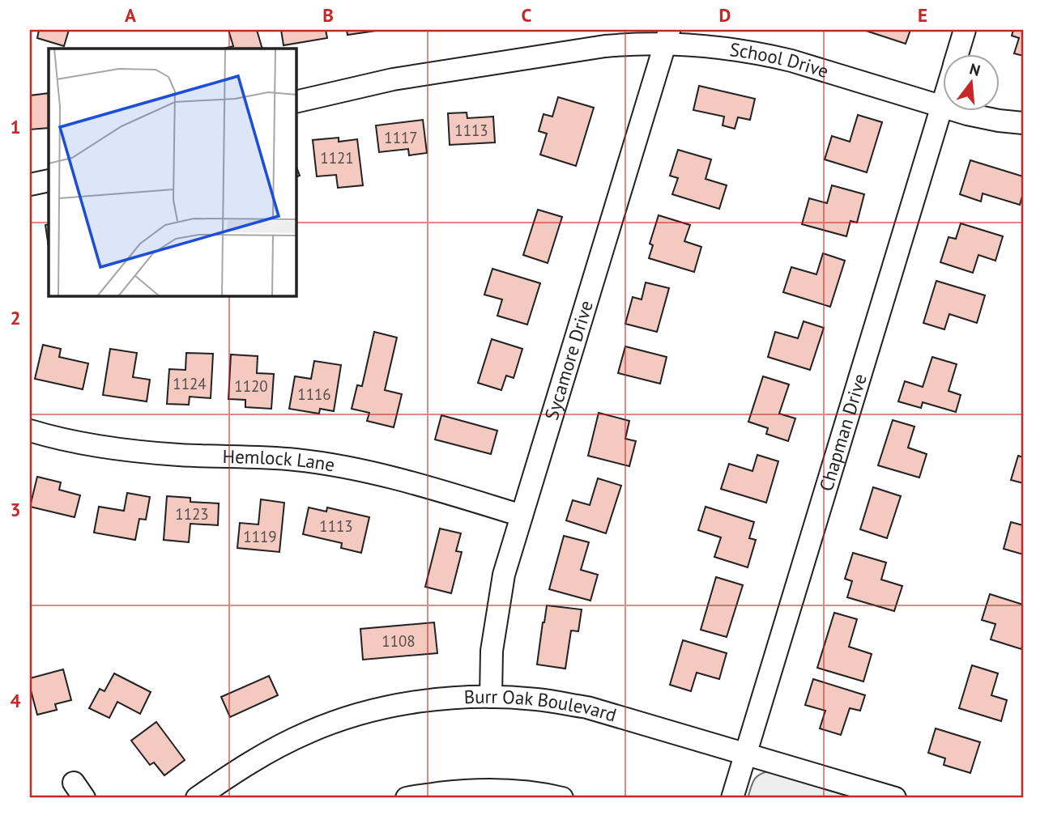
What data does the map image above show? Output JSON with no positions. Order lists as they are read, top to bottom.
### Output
{
  "streets": {
    "street": [
      "School Drive",
      "Sycamore Drive",
      "Chapman Drive",
      "Hemlock Lane",
      "Burr Oak Boulevard"
    ]
  },
  "crossings": [
    ["School Drive", "Sycamore Drive"],
    ["School Drive", "Chapman Drive"],
    ["Sycamore Drive", "Hemlock Lane"],
    ["Sycamore Drive", "Burr Oak Boulevard"],
    ["Chapman Drive", "Burr Oak Boulevard"]
  ],
  "house_numbers": [
    "1113",
    "1117",
    "1121",
    "1124",
    "1120",
    "1116",
    "1123",
    "1113",
    "1119",
    "1108"
  ],
  "north": "top",
  "grid": {
    "columns": [
      "A",
      "B",
      "C",
      "D",
      "E"
    ],
    "rows": [
      "1",
      "2",
      "3",
      "4"
    ]
  }
}
